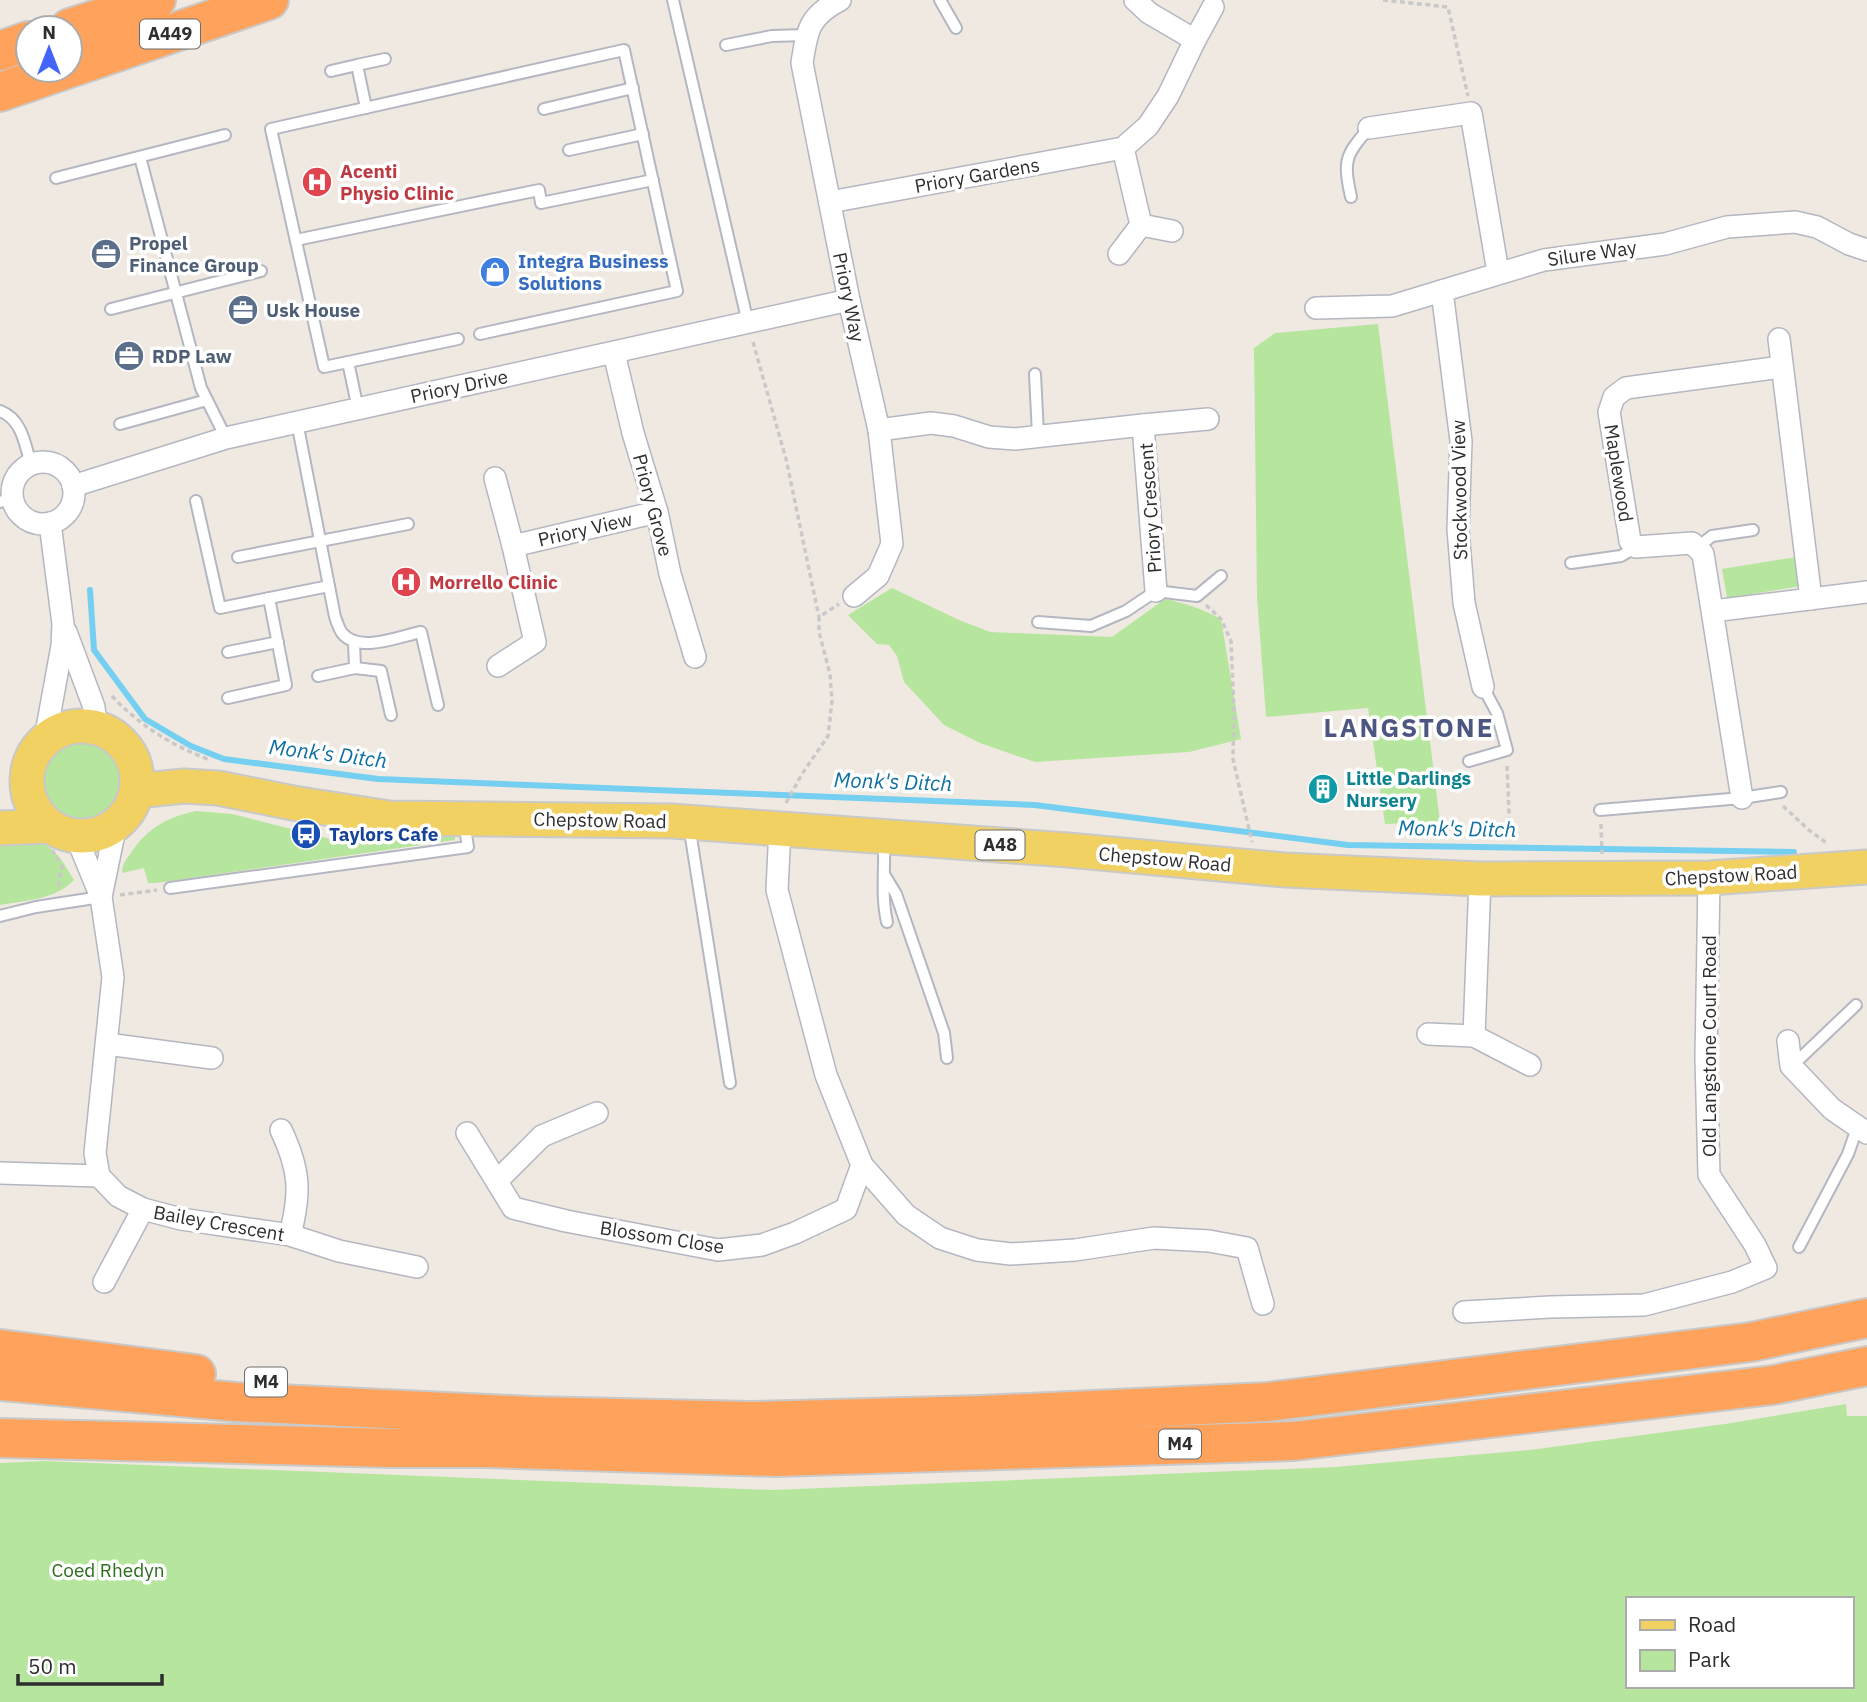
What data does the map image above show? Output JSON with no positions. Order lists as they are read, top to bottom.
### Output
{
  "streets": {
    "highway": ["A449", "M4"],
    "main road": ["Chepstow Road", "A48"],
    "street": [
      "Priory Gardens",
      "Silure Way",
      "Priory Way",
      "Priory Drive",
      "Maplewood",
      "Stockwood View",
      "Priory Grove",
      "Priory Crescent",
      "Priory View",
      "Old Langstone Court Road",
      "Bailey Crescent",
      "Blossom Close"
    ]
  },
  "crossings": [
    ["Priory Gardens", "Priory Way"],
    ["Silure Way", "Stockwood View"],
    ["Priory Way", "Priory Drive"],
    ["Priory Way", "Priory Crescent"],
    ["Priory Drive", "Priory Grove"],
    ["Priory Grove", "Priory View"],
    ["Chepstow Road", "Old Langstone Court Road"]
  ],
  "districts": ["LANGSTONE"],
  "water": ["Monk's Ditch"],
  "parks": ["Coed Rhedyn"],
  "places": {
    "hospital": ["Acenti Physio Clinic", "Morrello Clinic"],
    "office": ["Propel Finance Group", "Usk House", "RDP Law"],
    "shop": ["Integra Business Solutions"],
    "building": ["Little Darlings Nursery"],
    "bus stop": ["Taylors Cafe"]
  },
  "legend": ["Road", "Park"],
  "scale_bar": "50 m",
  "north": "top"
}
